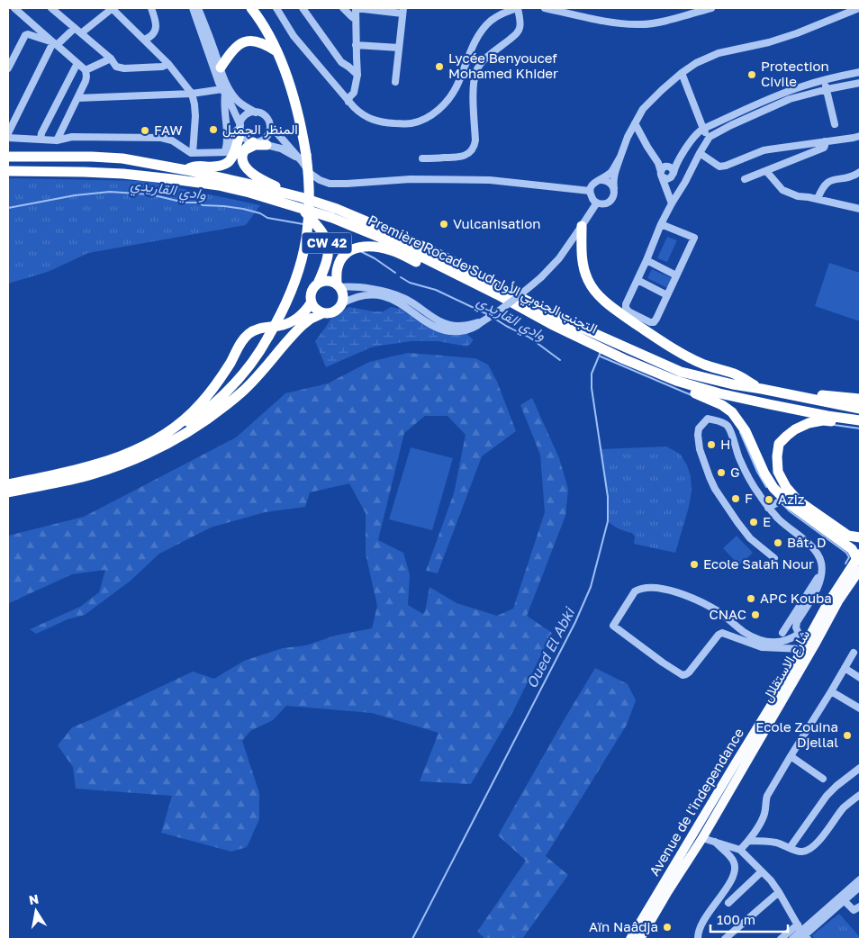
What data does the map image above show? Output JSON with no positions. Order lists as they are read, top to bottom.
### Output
{
  "streets": {
    "highway": ["CW 42", "Première Rocade Sud التجنب الجنوبي الأول"],
    "main road": ["شارع الاستقلال", "Avenue de l'independance"]
  },
  "crossings": [
    ["CW 42", "Première Rocade Sud التجنب الجنوبي الأول"],
    ["شارع الاستقلال", "Avenue de l'independance"]
  ],
  "water": ["وادي القاريدي", "Oued El Abki"],
  "places": [
    "Lycée Benyoucef Mohamed Khider",
    "Protection Civile",
    "المنظر الجميل",
    "FAW",
    "Vulcanisation",
    "H",
    "G",
    "F",
    "Aziz",
    "E",
    "Bât. D",
    "Ecole Salah Nour",
    "APC Kouba",
    "CNAC",
    "Ecole Zouina Djellal",
    "Aïn Naâdja"
  ],
  "scale_bar": "100 m",
  "north": "top"
}
